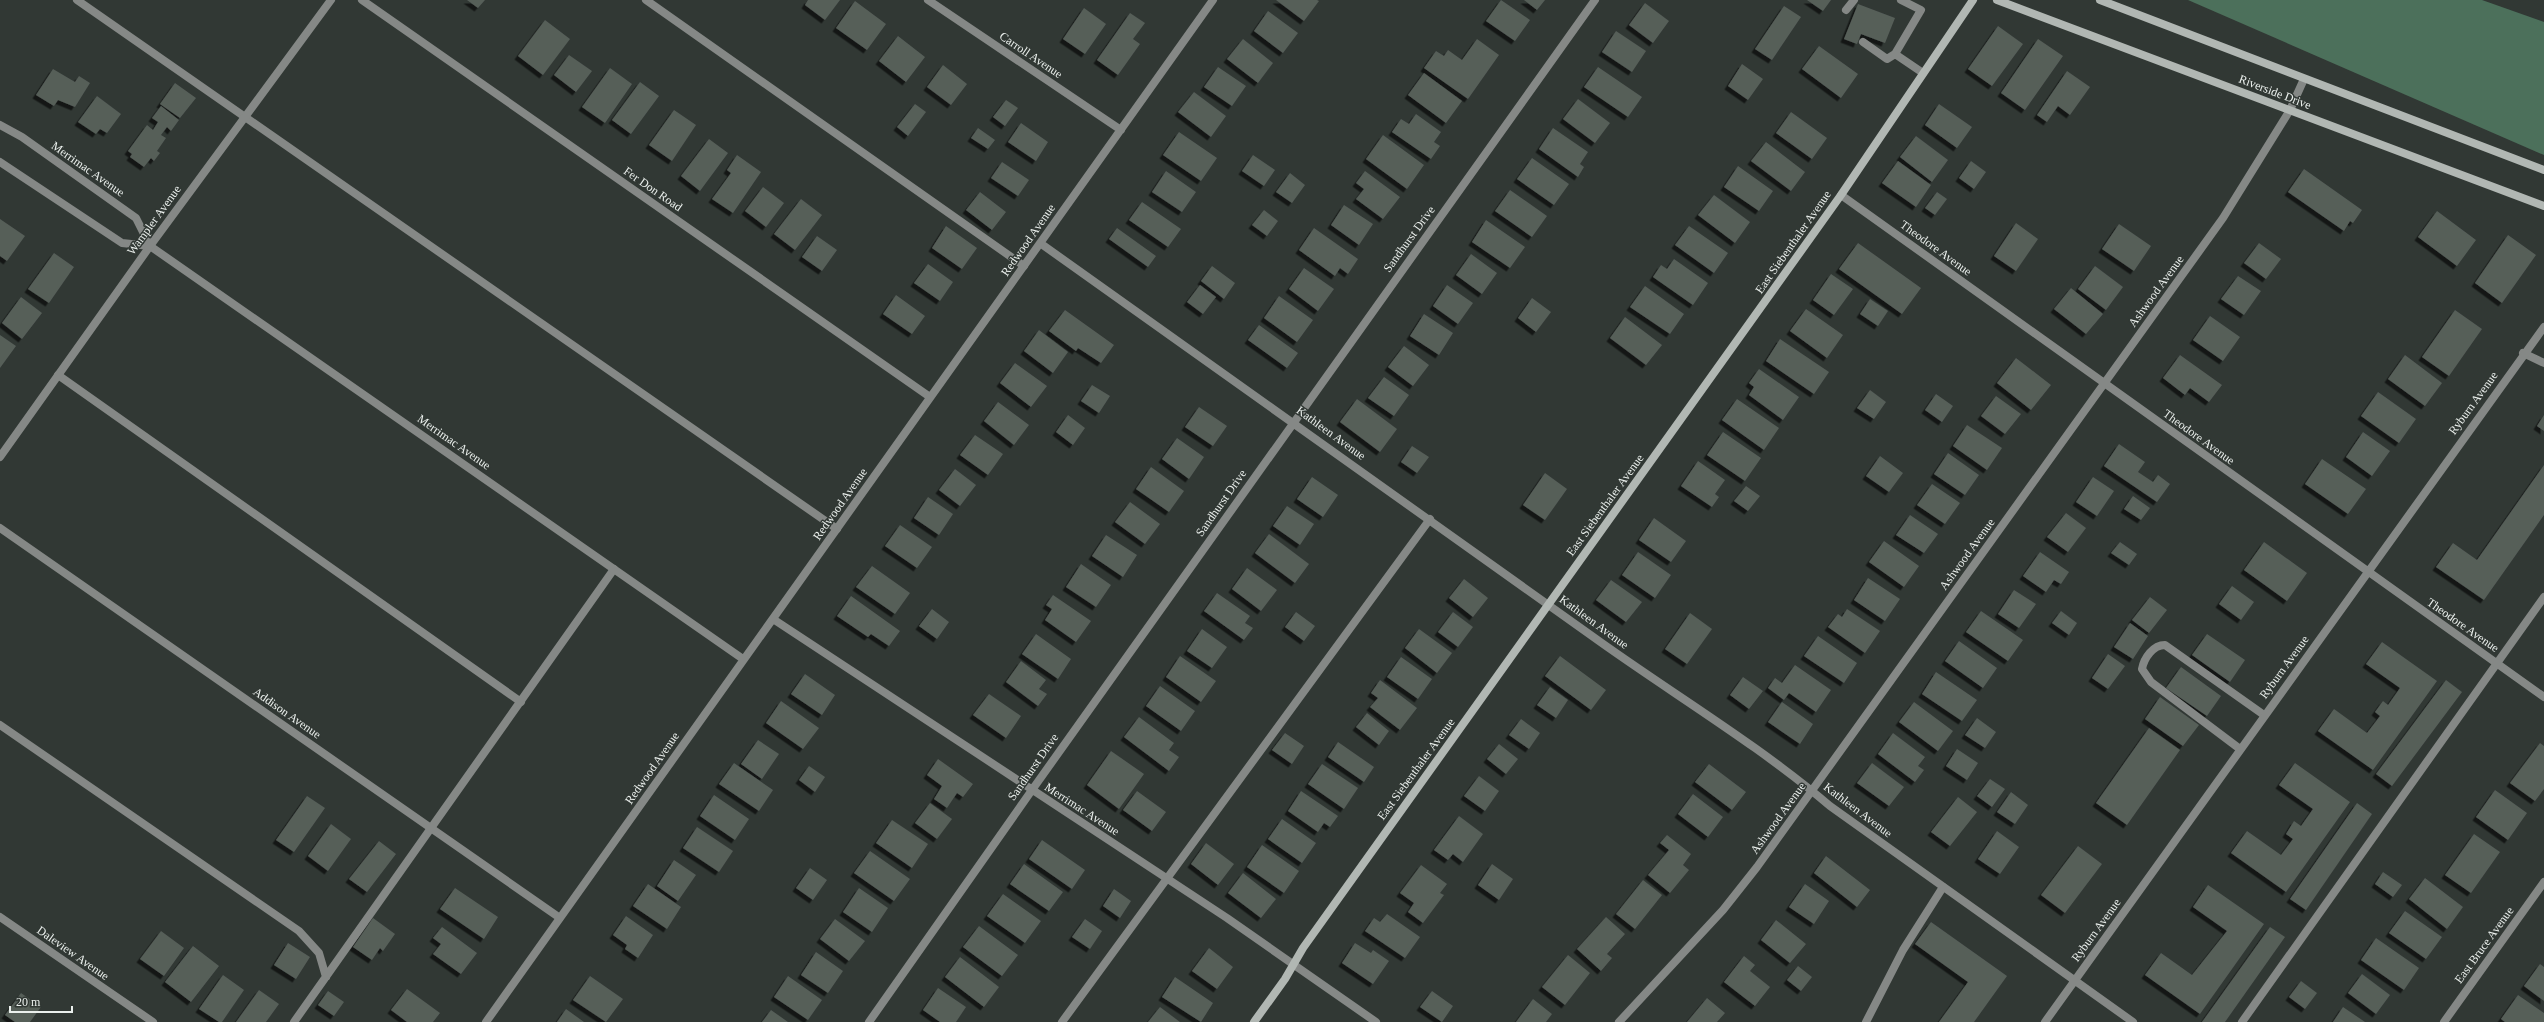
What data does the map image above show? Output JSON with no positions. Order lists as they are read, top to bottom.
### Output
{
  "streets": {
    "main road": ["Riverside Drive", "East Siebenthaler Avenue"],
    "street": [
      "Carroll Avenue",
      "Merrimac Avenue",
      "Fer Don Road",
      "Wampler Avenue",
      "Sandhurst Drive",
      "Redwood Avenue",
      "Theodore Avenue",
      "Ashwood Avenue",
      "Ryburn Avenue",
      "Kathleen Avenue",
      "Addison Avenue",
      "East Bruce Avenue",
      "Daleview Avenue"
    ]
  },
  "crossings": [
    ["Carroll Avenue", "Redwood Avenue"],
    ["Riverside Drive", "Ashwood Avenue"],
    ["Merrimac Avenue", "Wampler Avenue"],
    ["Merrimac Avenue", "Sandhurst Drive"],
    ["Merrimac Avenue", "Redwood Avenue"],
    ["Merrimac Avenue", "East Siebenthaler Avenue"],
    ["Fer Don Road", "Redwood Avenue"],
    ["Sandhurst Drive", "Kathleen Avenue"],
    ["Redwood Avenue", "Kathleen Avenue"],
    ["Redwood Avenue", "Addison Avenue"],
    ["East Siebenthaler Avenue", "Theodore Avenue"],
    ["East Siebenthaler Avenue", "Kathleen Avenue"],
    ["Theodore Avenue", "Ashwood Avenue"],
    ["Theodore Avenue", "Ryburn Avenue"],
    ["Ashwood Avenue", "Kathleen Avenue"],
    ["Ryburn Avenue", "Kathleen Avenue"]
  ],
  "scale_bar": "20 m"
}
